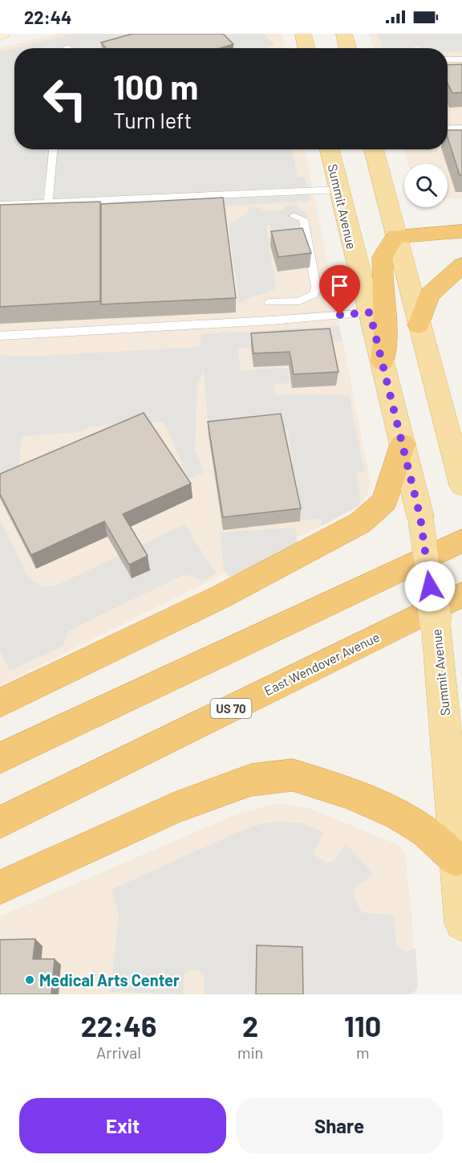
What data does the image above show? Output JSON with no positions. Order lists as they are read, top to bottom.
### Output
{
  "streets": {
    "highway": ["East Wendover Avenue", "US 70"],
    "main road": ["Summit Avenue"]
  },
  "places": ["Medical Arts Center"],
  "page": {
    "status": "22:44",
    "turn": ["100 m", "Turn left"],
    "eta": [
      "22:46",
      "Arrival",
      "2",
      "min",
      "110",
      "m"
    ],
    "buttons": ["Exit", "Share"]
  }
}
